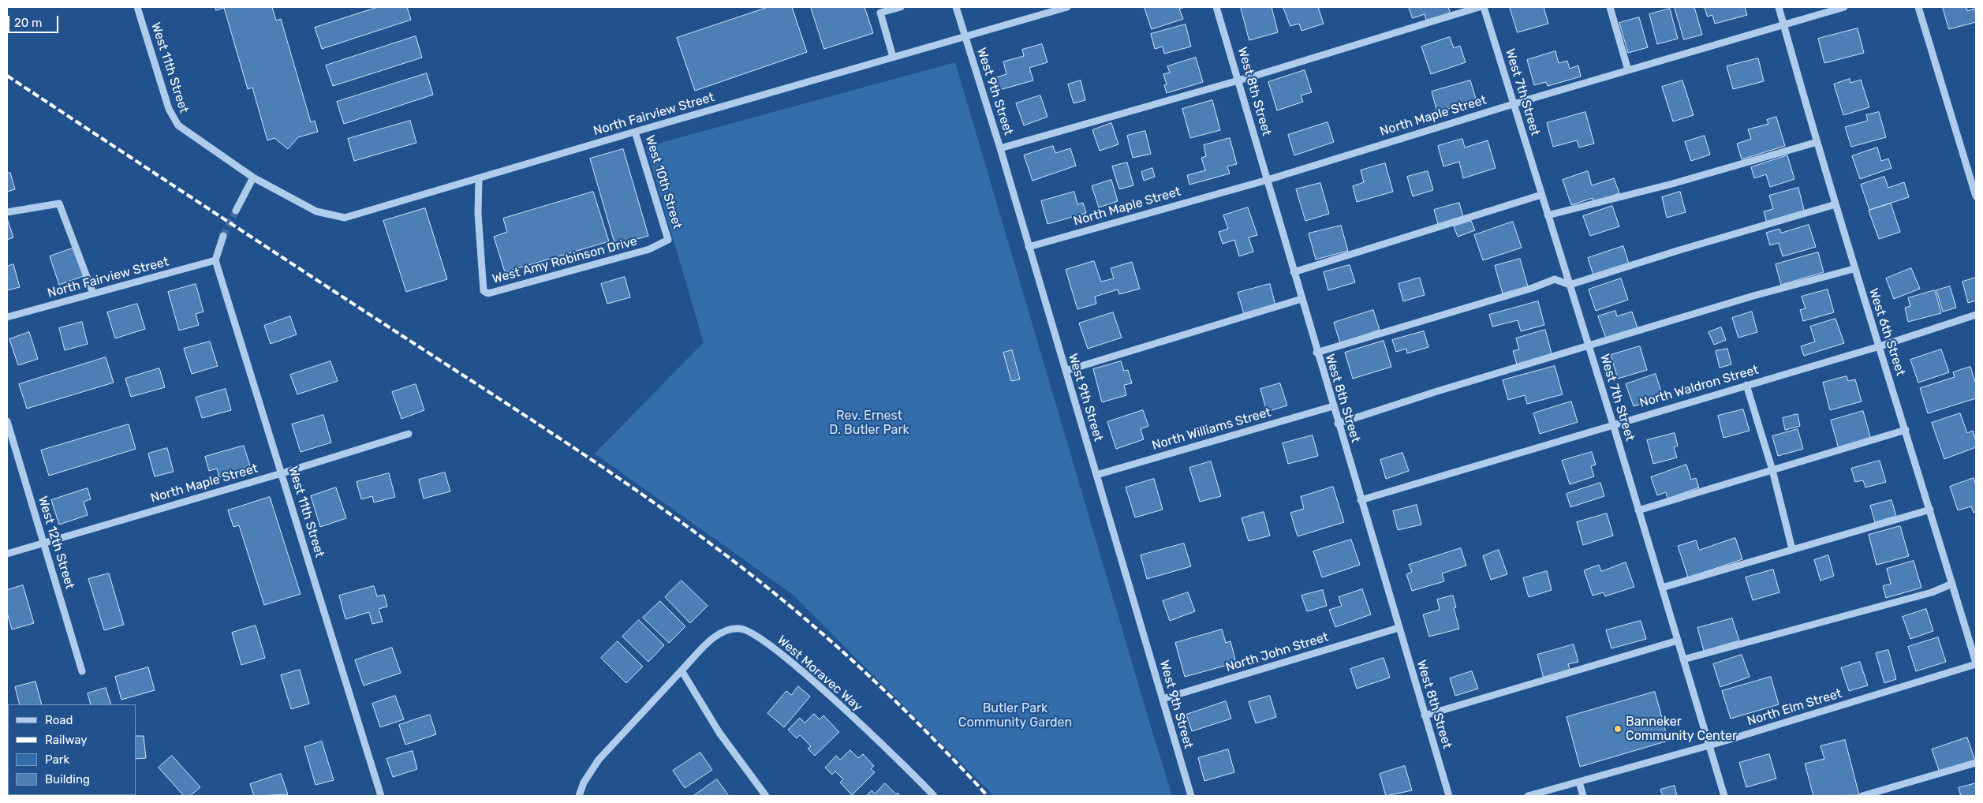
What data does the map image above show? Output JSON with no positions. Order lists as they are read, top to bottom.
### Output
{
  "streets": {
    "street": [
      "West 11th Street",
      "West 9th Street",
      "West 8th Street",
      "West 7th Street",
      "North Fairview Street",
      "North Maple Street",
      "West 10th Street",
      "West Amy Robinson Drive",
      "West 6th Street",
      "North Waldron Street",
      "North Williams Street",
      "West 12th Street",
      "North John Street",
      "West Moravec Way",
      "North Elm Street"
    ]
  },
  "crossings": [
    ["West 11th Street", "North Fairview Street"],
    ["West 11th Street", "North Maple Street"],
    ["West 9th Street", "North Fairview Street"],
    ["West 9th Street", "North Maple Street"],
    ["West 9th Street", "North Williams Street"],
    ["West 9th Street", "North John Street"],
    ["West 8th Street", "North Maple Street"],
    ["West 8th Street", "North Waldron Street"],
    ["West 8th Street", "North Williams Street"],
    ["West 8th Street", "North John Street"],
    ["West 7th Street", "North Maple Street"],
    ["West 7th Street", "North Waldron Street"],
    ["West 7th Street", "North Elm Street"],
    ["North Fairview Street", "West 10th Street"],
    ["North Fairview Street", "West Amy Robinson Drive"],
    ["North Maple Street", "West 6th Street"],
    ["North Maple Street", "West 12th Street"],
    ["West 10th Street", "West Amy Robinson Drive"],
    ["West 6th Street", "North Waldron Street"],
    ["West 6th Street", "North Elm Street"]
  ],
  "parks": ["Rev. Ernest D. Butler Park", "Butler Park Community Garden"],
  "places": ["Banneker Community Center"],
  "legend": [
    "Road",
    "Railway",
    "Park",
    "Building"
  ],
  "scale_bar": "20 m"
}
